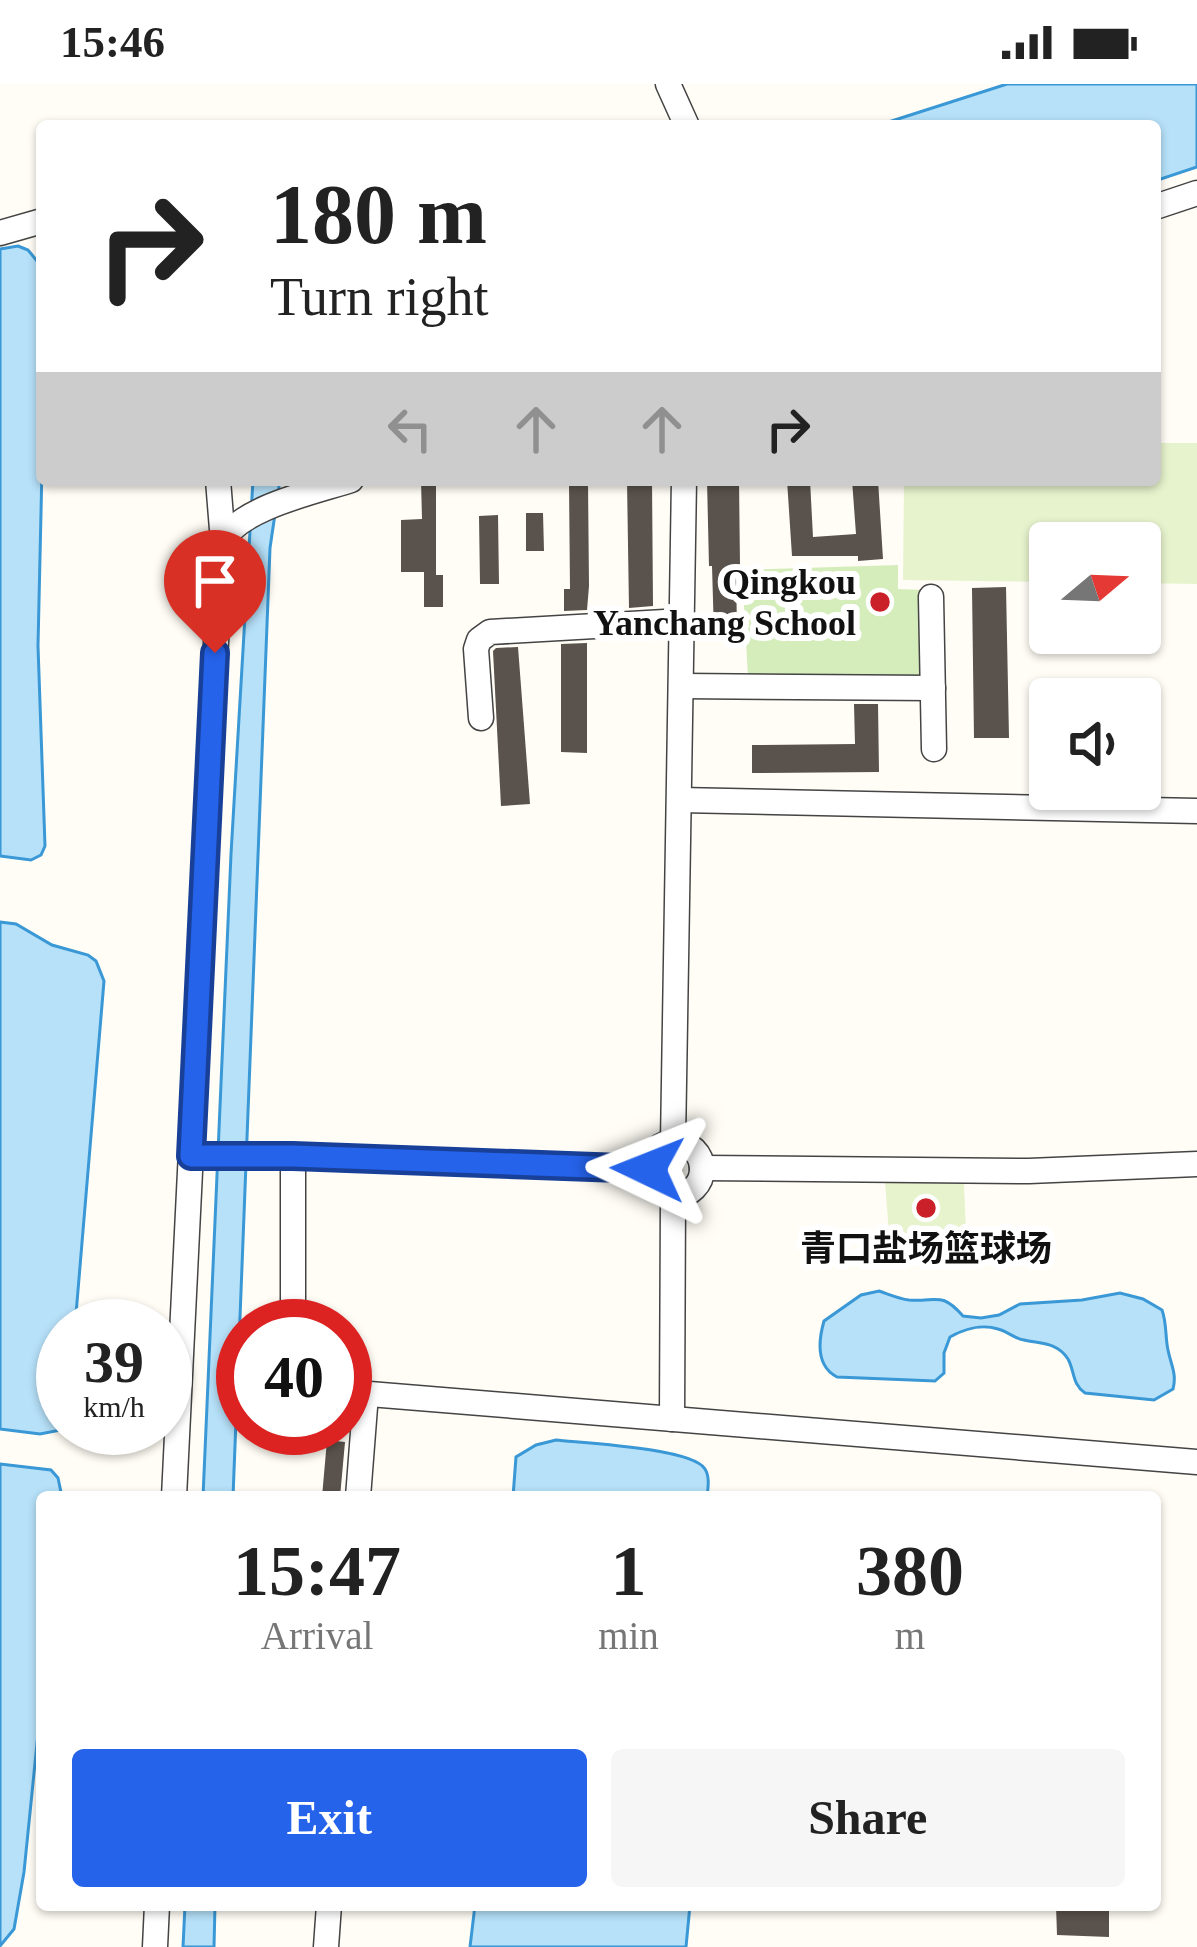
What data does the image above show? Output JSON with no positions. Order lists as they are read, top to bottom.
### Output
{
  "places": ["Qingkou Yanchang School", "青口盐场篮球场"],
  "north": "right",
  "page": {
    "status": "15:46",
    "turn": ["180 m", "Turn right"],
    "speed": "39 km/h",
    "limit": "40",
    "eta": [
      "15:47",
      "Arrival",
      "1",
      "min",
      "380",
      "m"
    ],
    "buttons": ["Exit", "Share"]
  }
}
